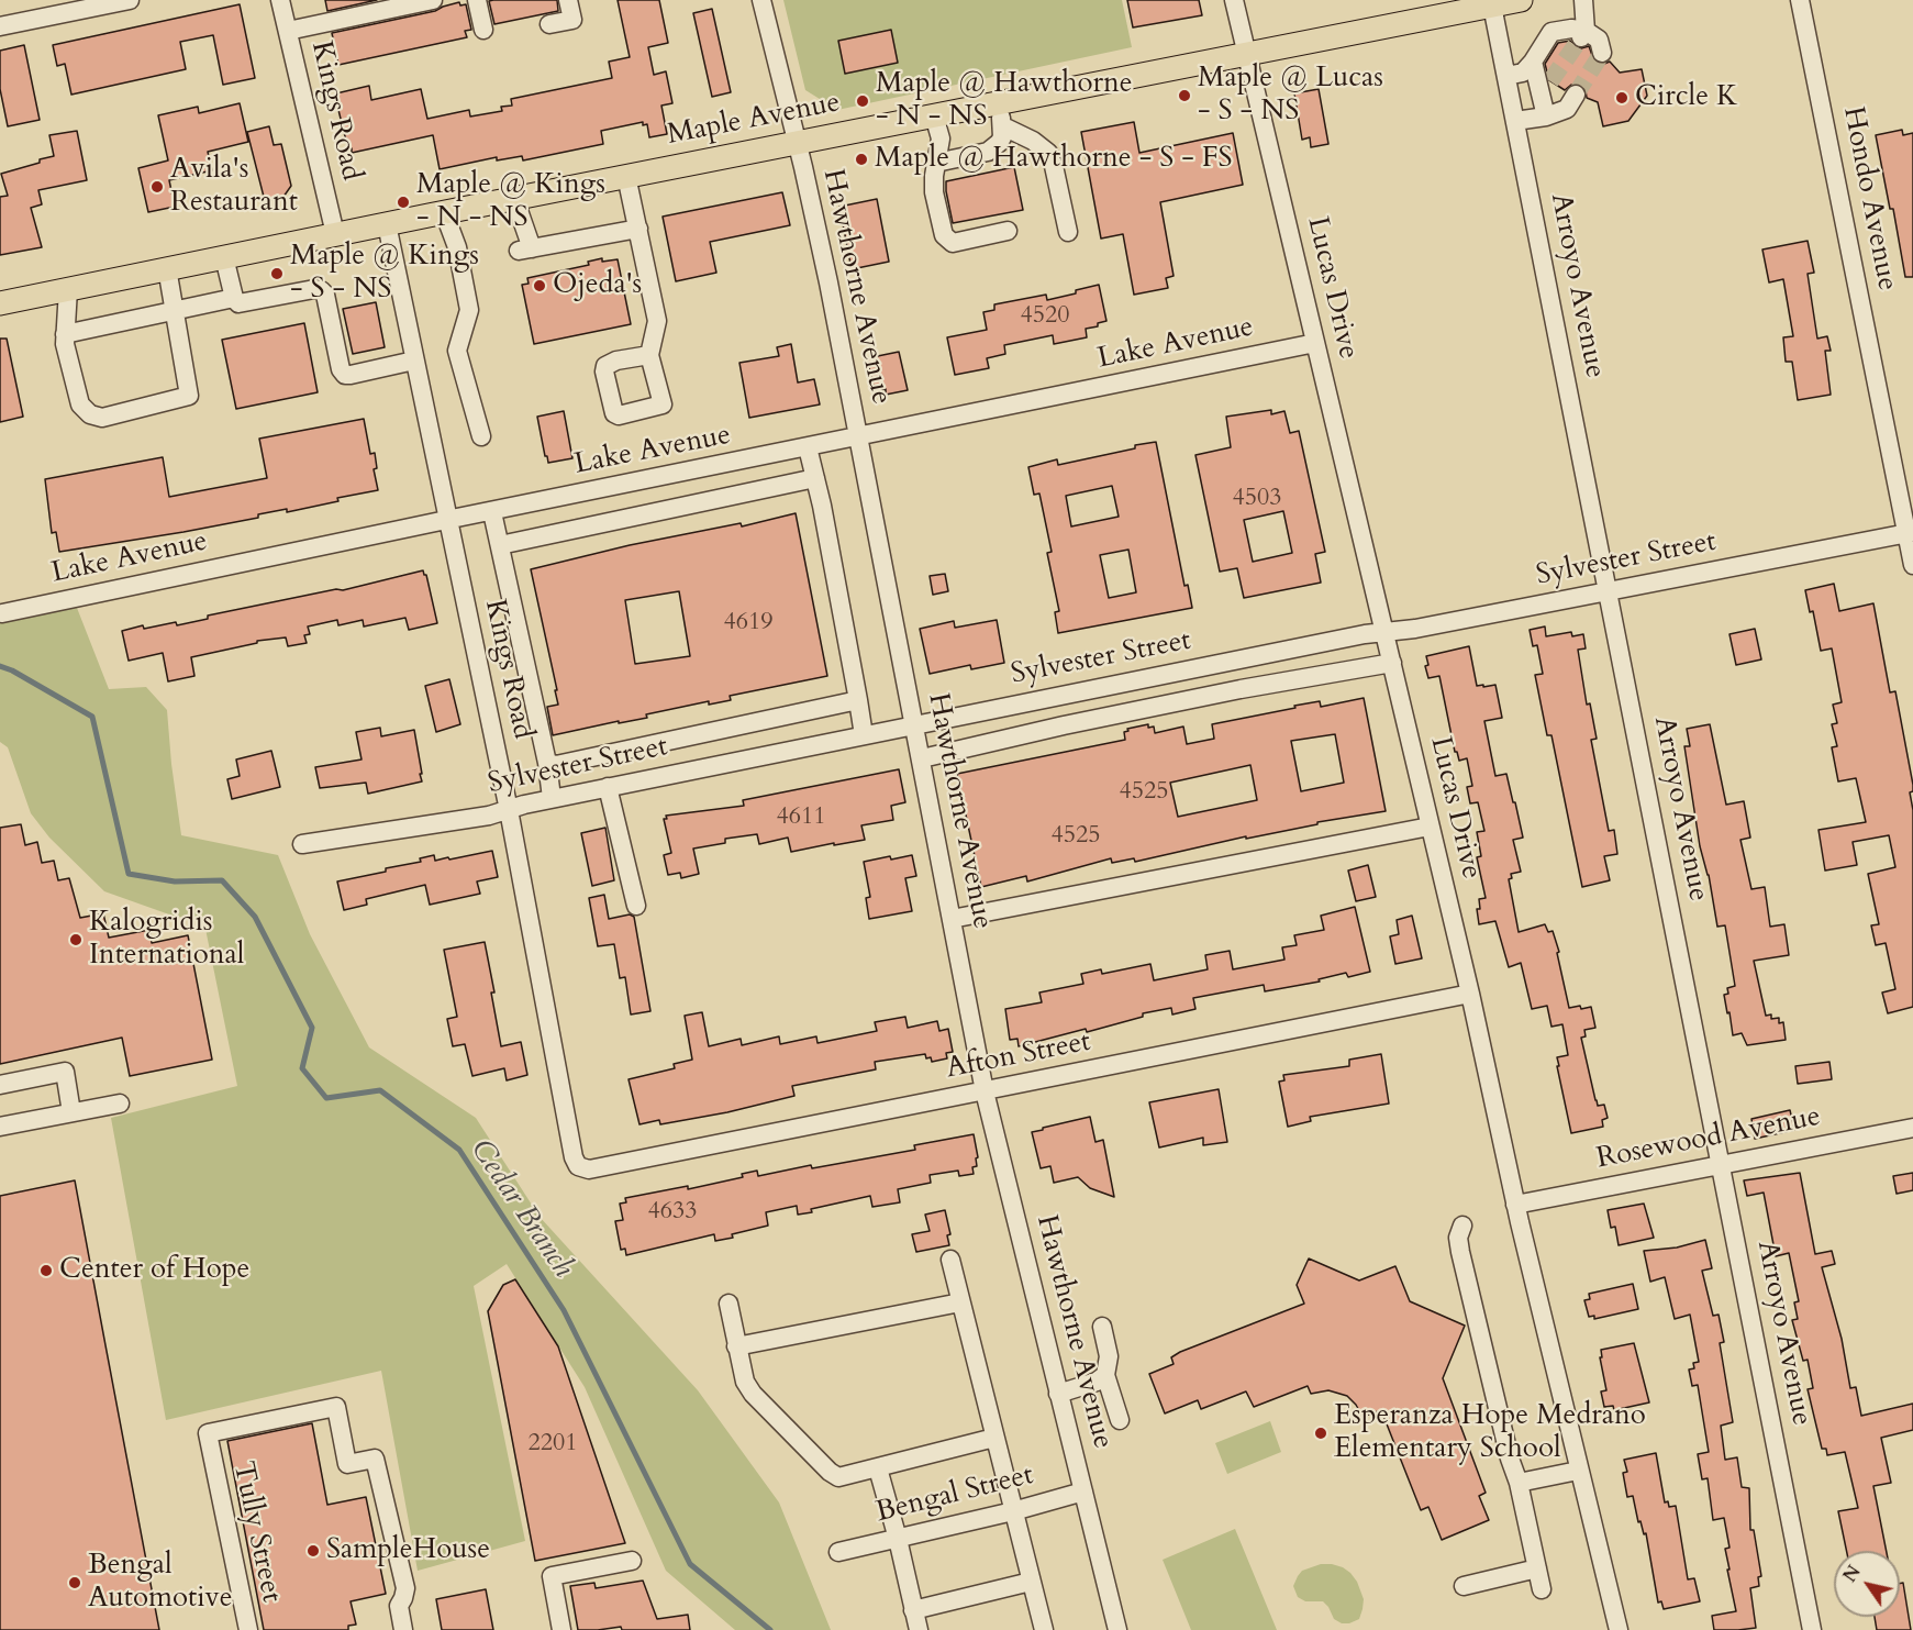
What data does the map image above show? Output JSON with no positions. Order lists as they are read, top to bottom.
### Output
{
  "streets": {
    "main road": ["Maple Avenue"],
    "street": [
      "Kings Road",
      "Hondo Avenue",
      "Arroyo Avenue",
      "Hawthorne Avenue",
      "Lucas Drive",
      "Lake Avenue",
      "Sylvester Street",
      "Afton Street",
      "Rosewood Avenue",
      "Bengal Street",
      "Tully Street"
    ]
  },
  "crossings": [
    ["Kings Road", "Maple Avenue"],
    ["Kings Road", "Lake Avenue"],
    ["Kings Road", "Sylvester Street"],
    ["Kings Road", "Afton Street"],
    ["Maple Avenue", "Arroyo Avenue"],
    ["Maple Avenue", "Hawthorne Avenue"],
    ["Maple Avenue", "Lucas Drive"],
    ["Hondo Avenue", "Sylvester Street"],
    ["Arroyo Avenue", "Sylvester Street"],
    ["Arroyo Avenue", "Rosewood Avenue"],
    ["Hawthorne Avenue", "Lake Avenue"],
    ["Hawthorne Avenue", "Sylvester Street"],
    ["Hawthorne Avenue", "Afton Street"],
    ["Hawthorne Avenue", "Bengal Street"],
    ["Lucas Drive", "Lake Avenue"],
    ["Lucas Drive", "Sylvester Street"],
    ["Lucas Drive", "Afton Street"],
    ["Lucas Drive", "Rosewood Avenue"]
  ],
  "water": ["Cedar Branch"],
  "places": [
    "Maple @ Lucas - S - NS",
    "Circle K",
    "Maple @ Hawthorne - N - NS",
    "Maple @ Hawthorne - S - FS",
    "Avila's Restaurant",
    "Maple @ Kings - N - NS",
    "Maple @ Kings - S - NS",
    "Ojeda's",
    "Kalogridis International",
    "Center of Hope",
    "Esperanza Hope Medrano Elementary School",
    "SampleHouse",
    "Bengal Automotive"
  ],
  "house_numbers": [
    "4520",
    "4503",
    "4619",
    "4525",
    "4611",
    "4525",
    "4633",
    "2201"
  ],
  "north": "top left"
}
